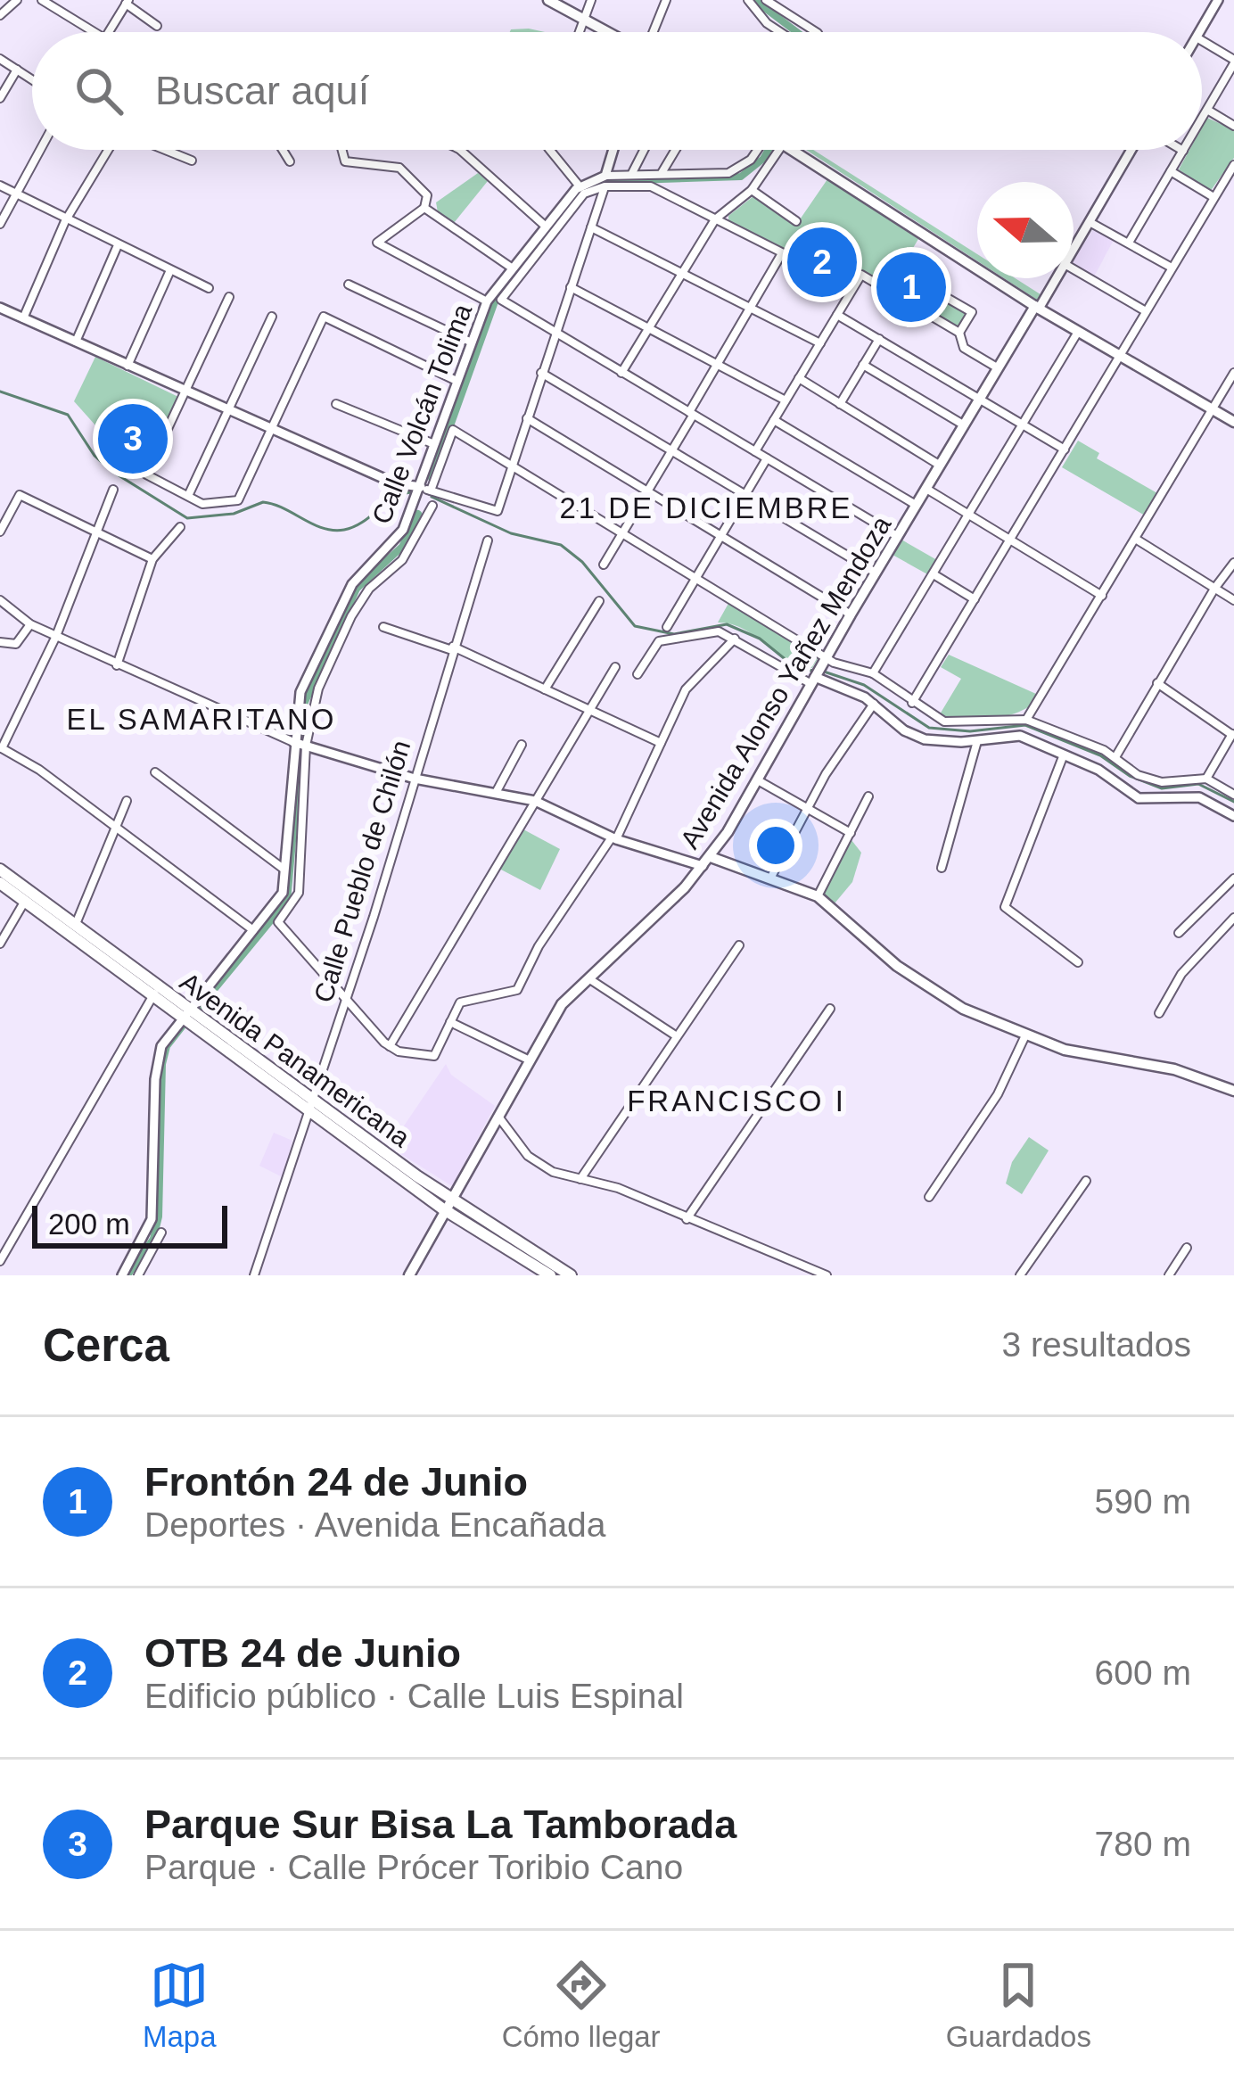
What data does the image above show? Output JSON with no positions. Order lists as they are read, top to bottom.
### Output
{
  "streets": {
    "main road": ["Avenida Alonso Yañez Mendoza", "Avenida Panamericana"],
    "street": ["Calle Volcán Tolima", "Calle Pueblo de Chilón"]
  },
  "crossings": [
    ["Calle Volcán Tolima", "Calle Pueblo de Chilón"],
    ["Calle Volcán Tolima", "Avenida Panamericana"],
    ["Avenida Alonso Yañez Mendoza", "Avenida Panamericana"],
    ["Calle Pueblo de Chilón", "Avenida Panamericana"]
  ],
  "districts": ["21 DE DICIEMBRE", "EL SAMARITANO", "FRANCISCO I"],
  "scale_bar": "200 m",
  "north": "left",
  "page": {
    "search": "Buscar aquí",
    "pins": ["2", "1", "3"],
    "scale": "200 m",
    "heading": ["Cerca", "3 resultados"],
    "list": [
      {
        "mark": "1",
        "name": "Frontón 24 de Junio",
        "note": "Deportes · Avenida Encañada",
        "value": "590 m"
      },
      {
        "mark": "2",
        "name": "OTB 24 de Junio",
        "note": "Edificio público · Calle Luis Espinal",
        "value": "600 m"
      },
      {
        "mark": "3",
        "name": "Parque Sur Bisa La Tamborada",
        "note": "Parque · Calle Prócer Toribio Cano",
        "value": "780 m"
      }
    ],
    "nav": ["Mapa", "Cómo llegar", "Guardados"]
  }
}
